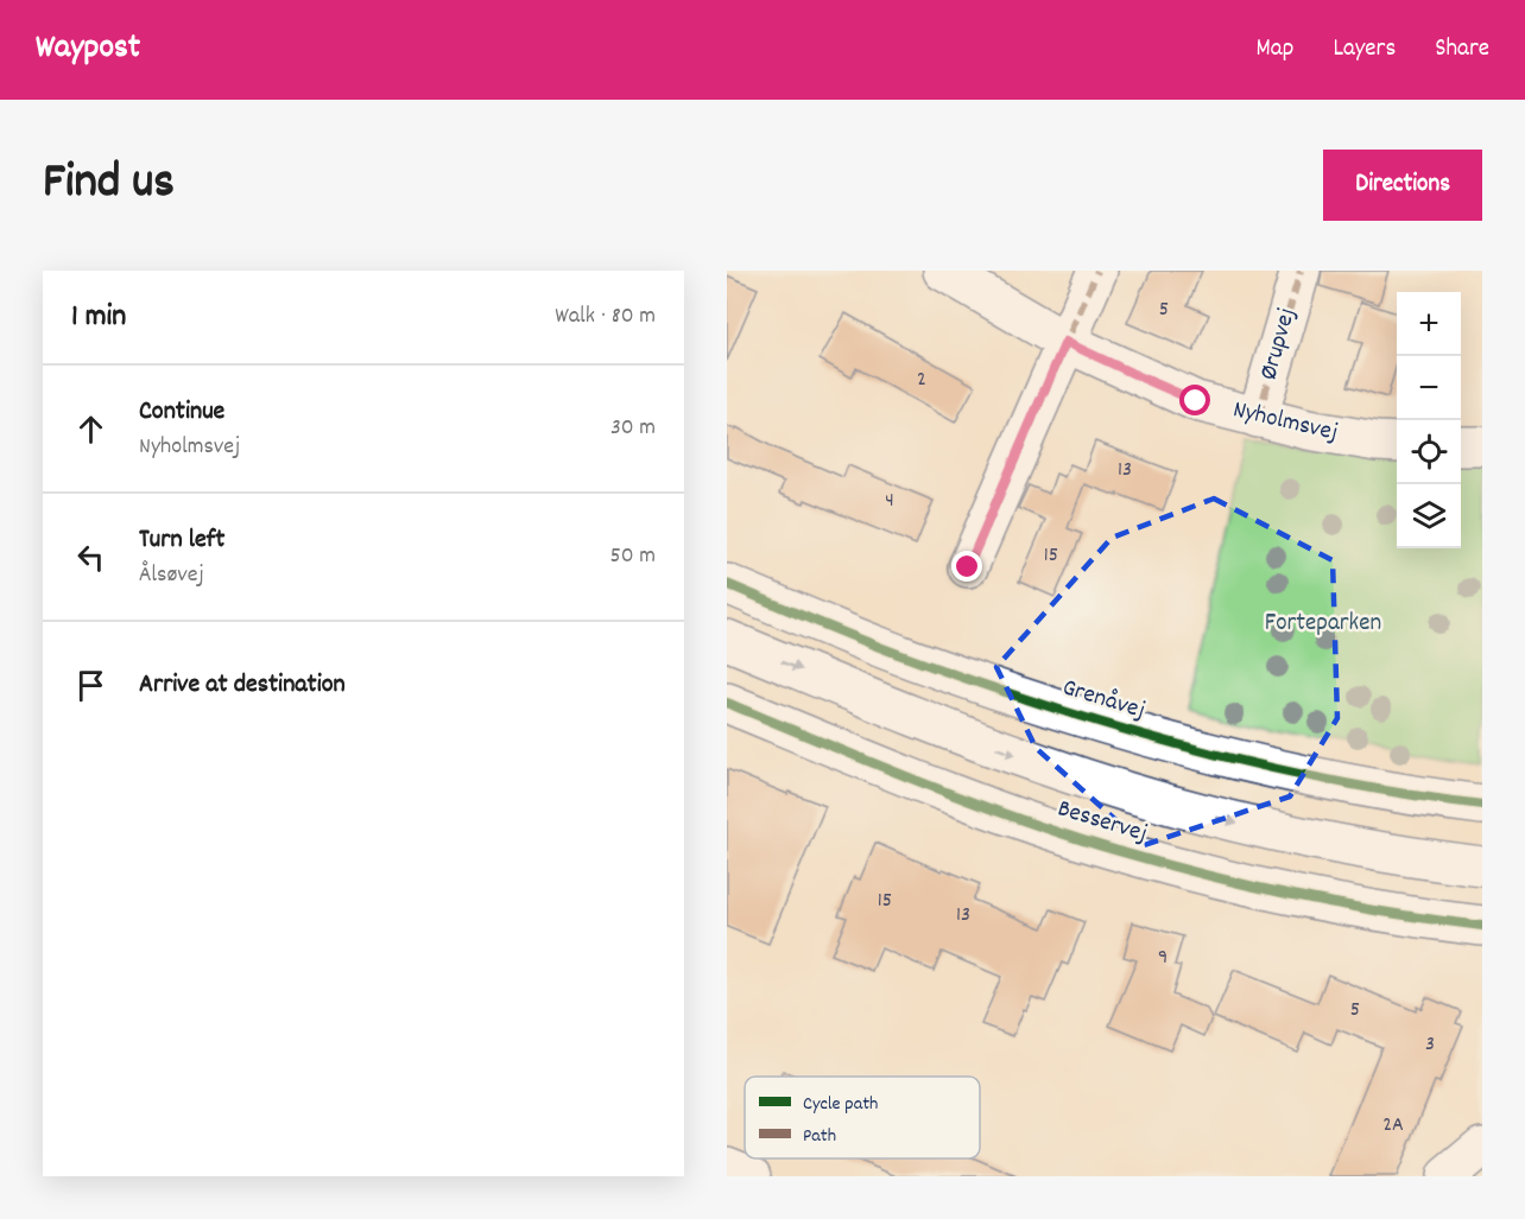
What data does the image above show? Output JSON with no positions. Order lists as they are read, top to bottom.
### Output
{
  "streets": {
    "street": [
      "Ørupvej",
      "Nyholmsvej",
      "Grenåvej",
      "Besservej"
    ]
  },
  "crossings": [
    ["Ørupvej", "Nyholmsvej"]
  ],
  "parks": ["Forteparken"],
  "house_numbers": [
    "5",
    "2",
    "13",
    "4",
    "15",
    "15",
    "13",
    "9",
    "5",
    "3",
    "2A"
  ],
  "legend": ["Cycle path", "Path"],
  "page": {
    "header": "Waypost",
    "nav": ["Map", "Layers", "Share"],
    "title": "Find us",
    "buttons": "Directions",
    "heading": ["1 min", "Walk · 80 m"],
    "map_buttons": ["+", "−"],
    "list": [
      ["Continue", "Nyholmsvej", "30 m"],
      ["Turn left", "Ålsøvej", "50 m"],
      "Arrive at destination"
    ]
  }
}
